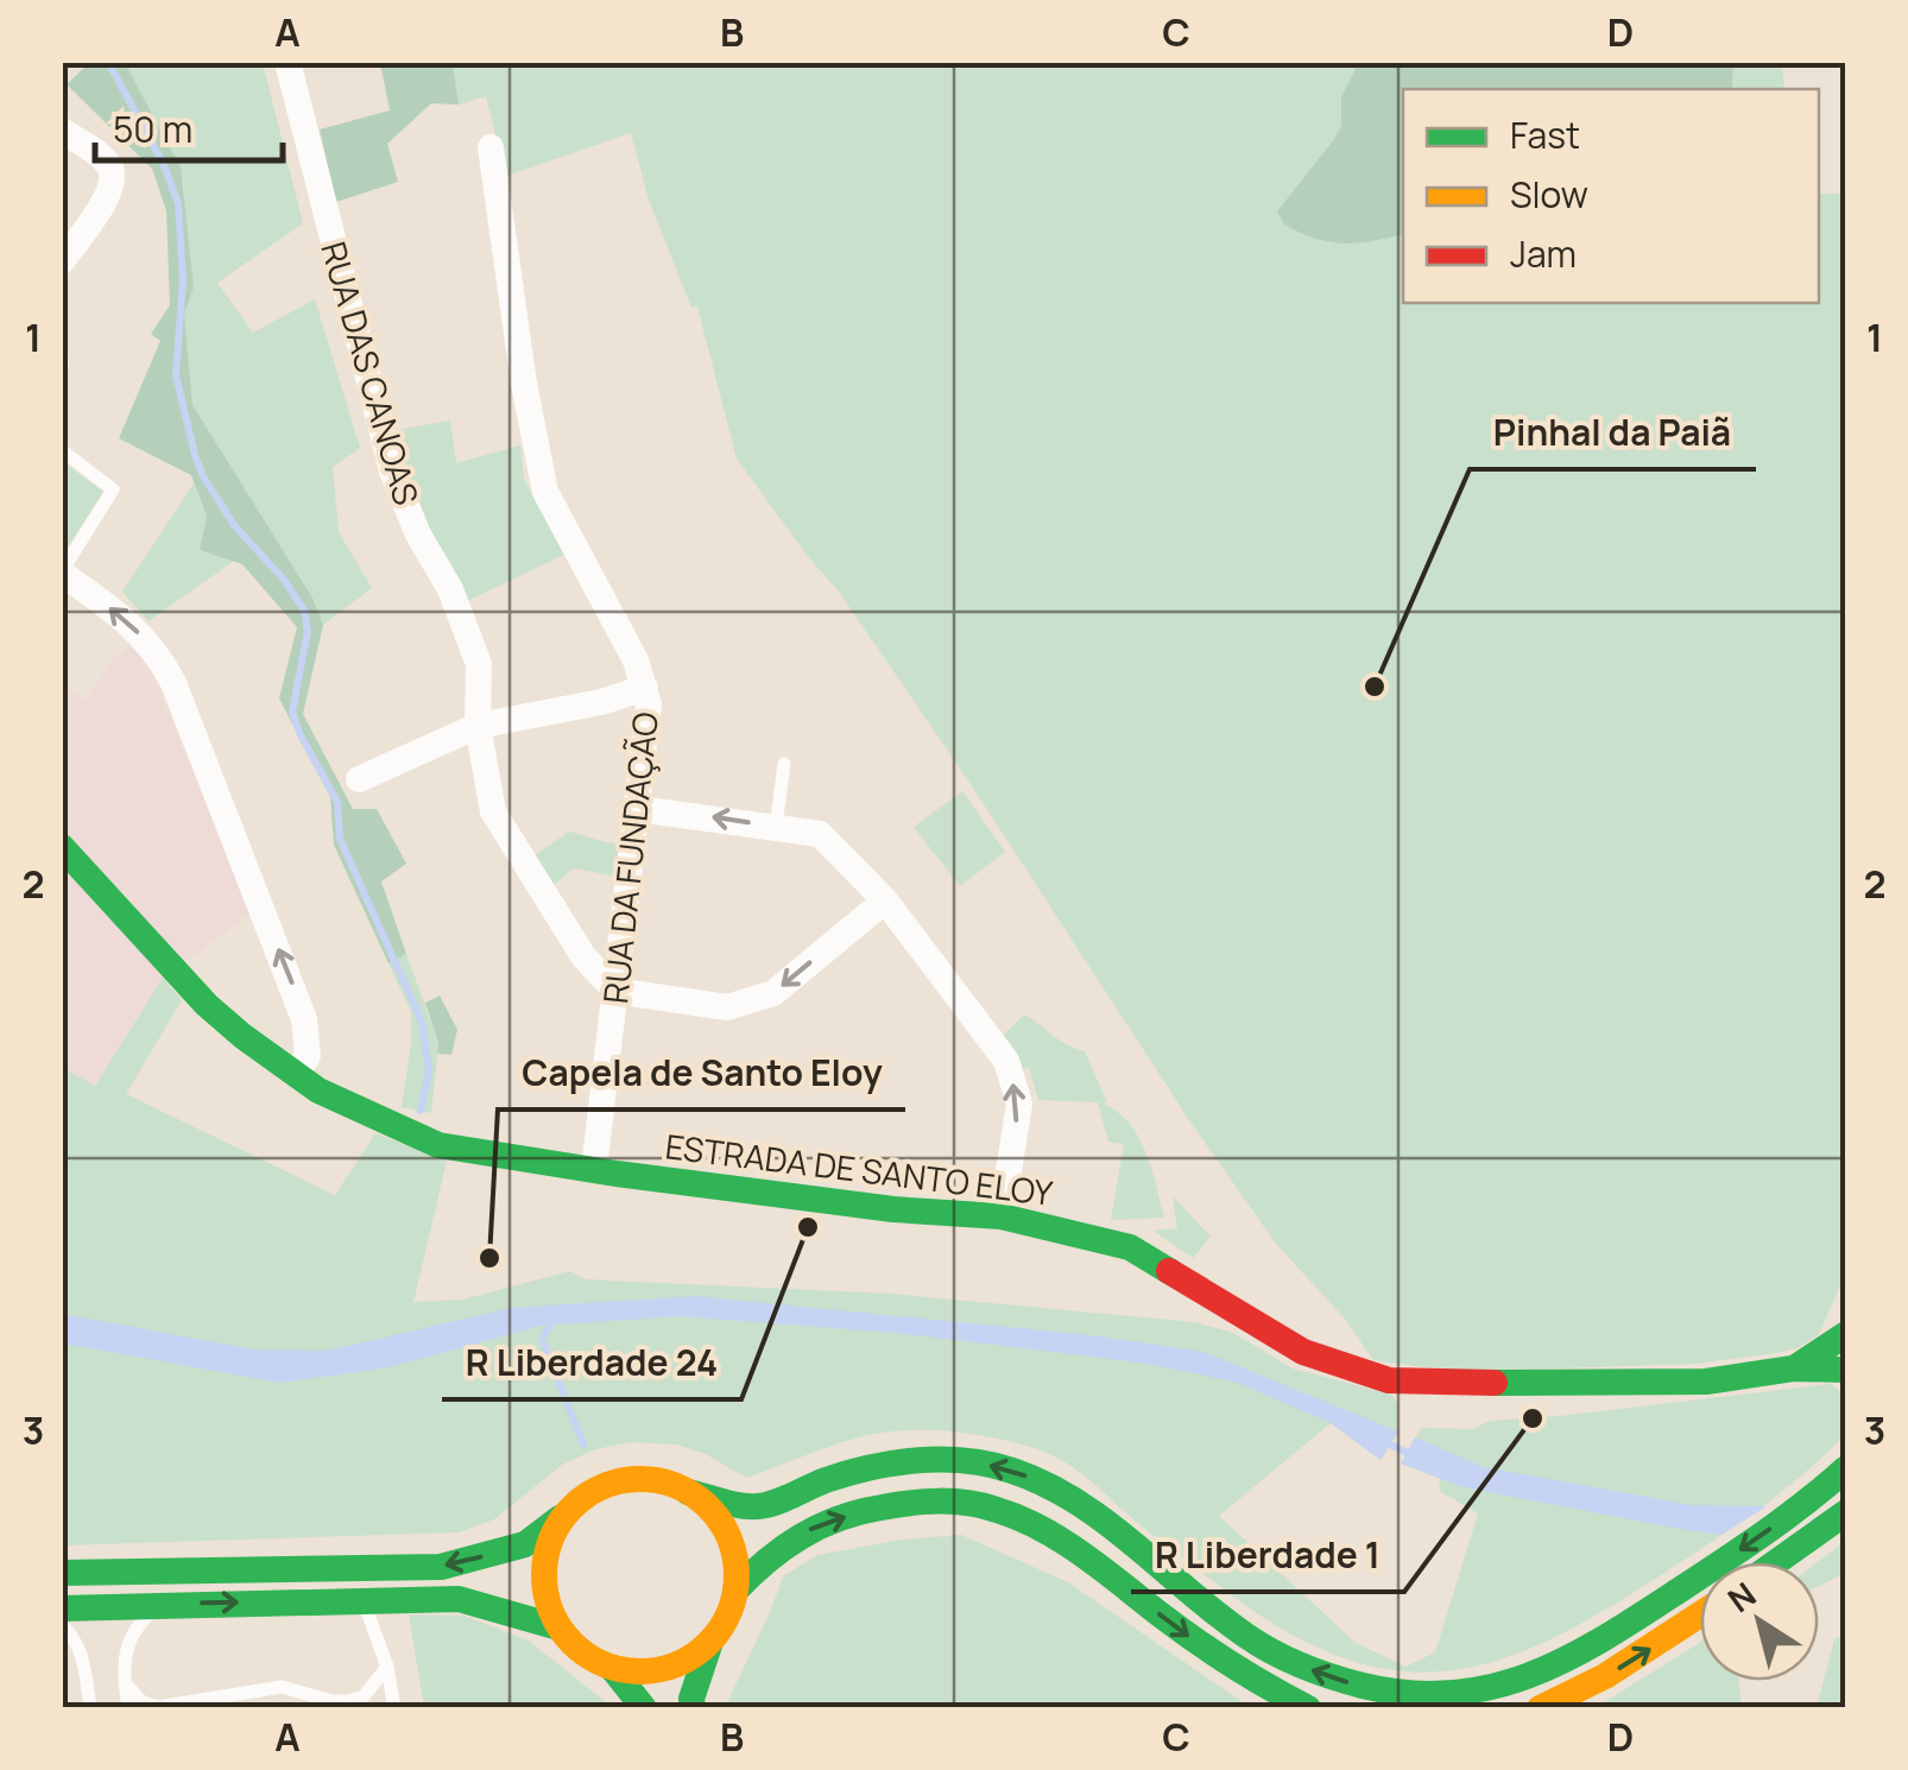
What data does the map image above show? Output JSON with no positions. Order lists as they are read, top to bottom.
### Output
{
  "streets": {
    "main road": ["ESTRADA DE SANTO ELOY"],
    "street": ["RUA DAS CANOAS", "RUA DA FUNDAÇÃO"]
  },
  "crossings": [
    ["RUA DAS CANOAS", "RUA DA FUNDAÇÃO"],
    ["RUA DA FUNDAÇÃO", "ESTRADA DE SANTO ELOY"]
  ],
  "places": [
    "Pinhal da Paiã",
    "R Liberdade 24",
    "Capela de Santo Eloy",
    "R Liberdade 1"
  ],
  "legend": ["Fast", "Slow", "Jam"],
  "scale_bar": "50 m",
  "north": "top left",
  "grid": {
    "columns": [
      "A",
      "B",
      "C",
      "D"
    ],
    "rows": ["1", "2", "3"]
  }
}
